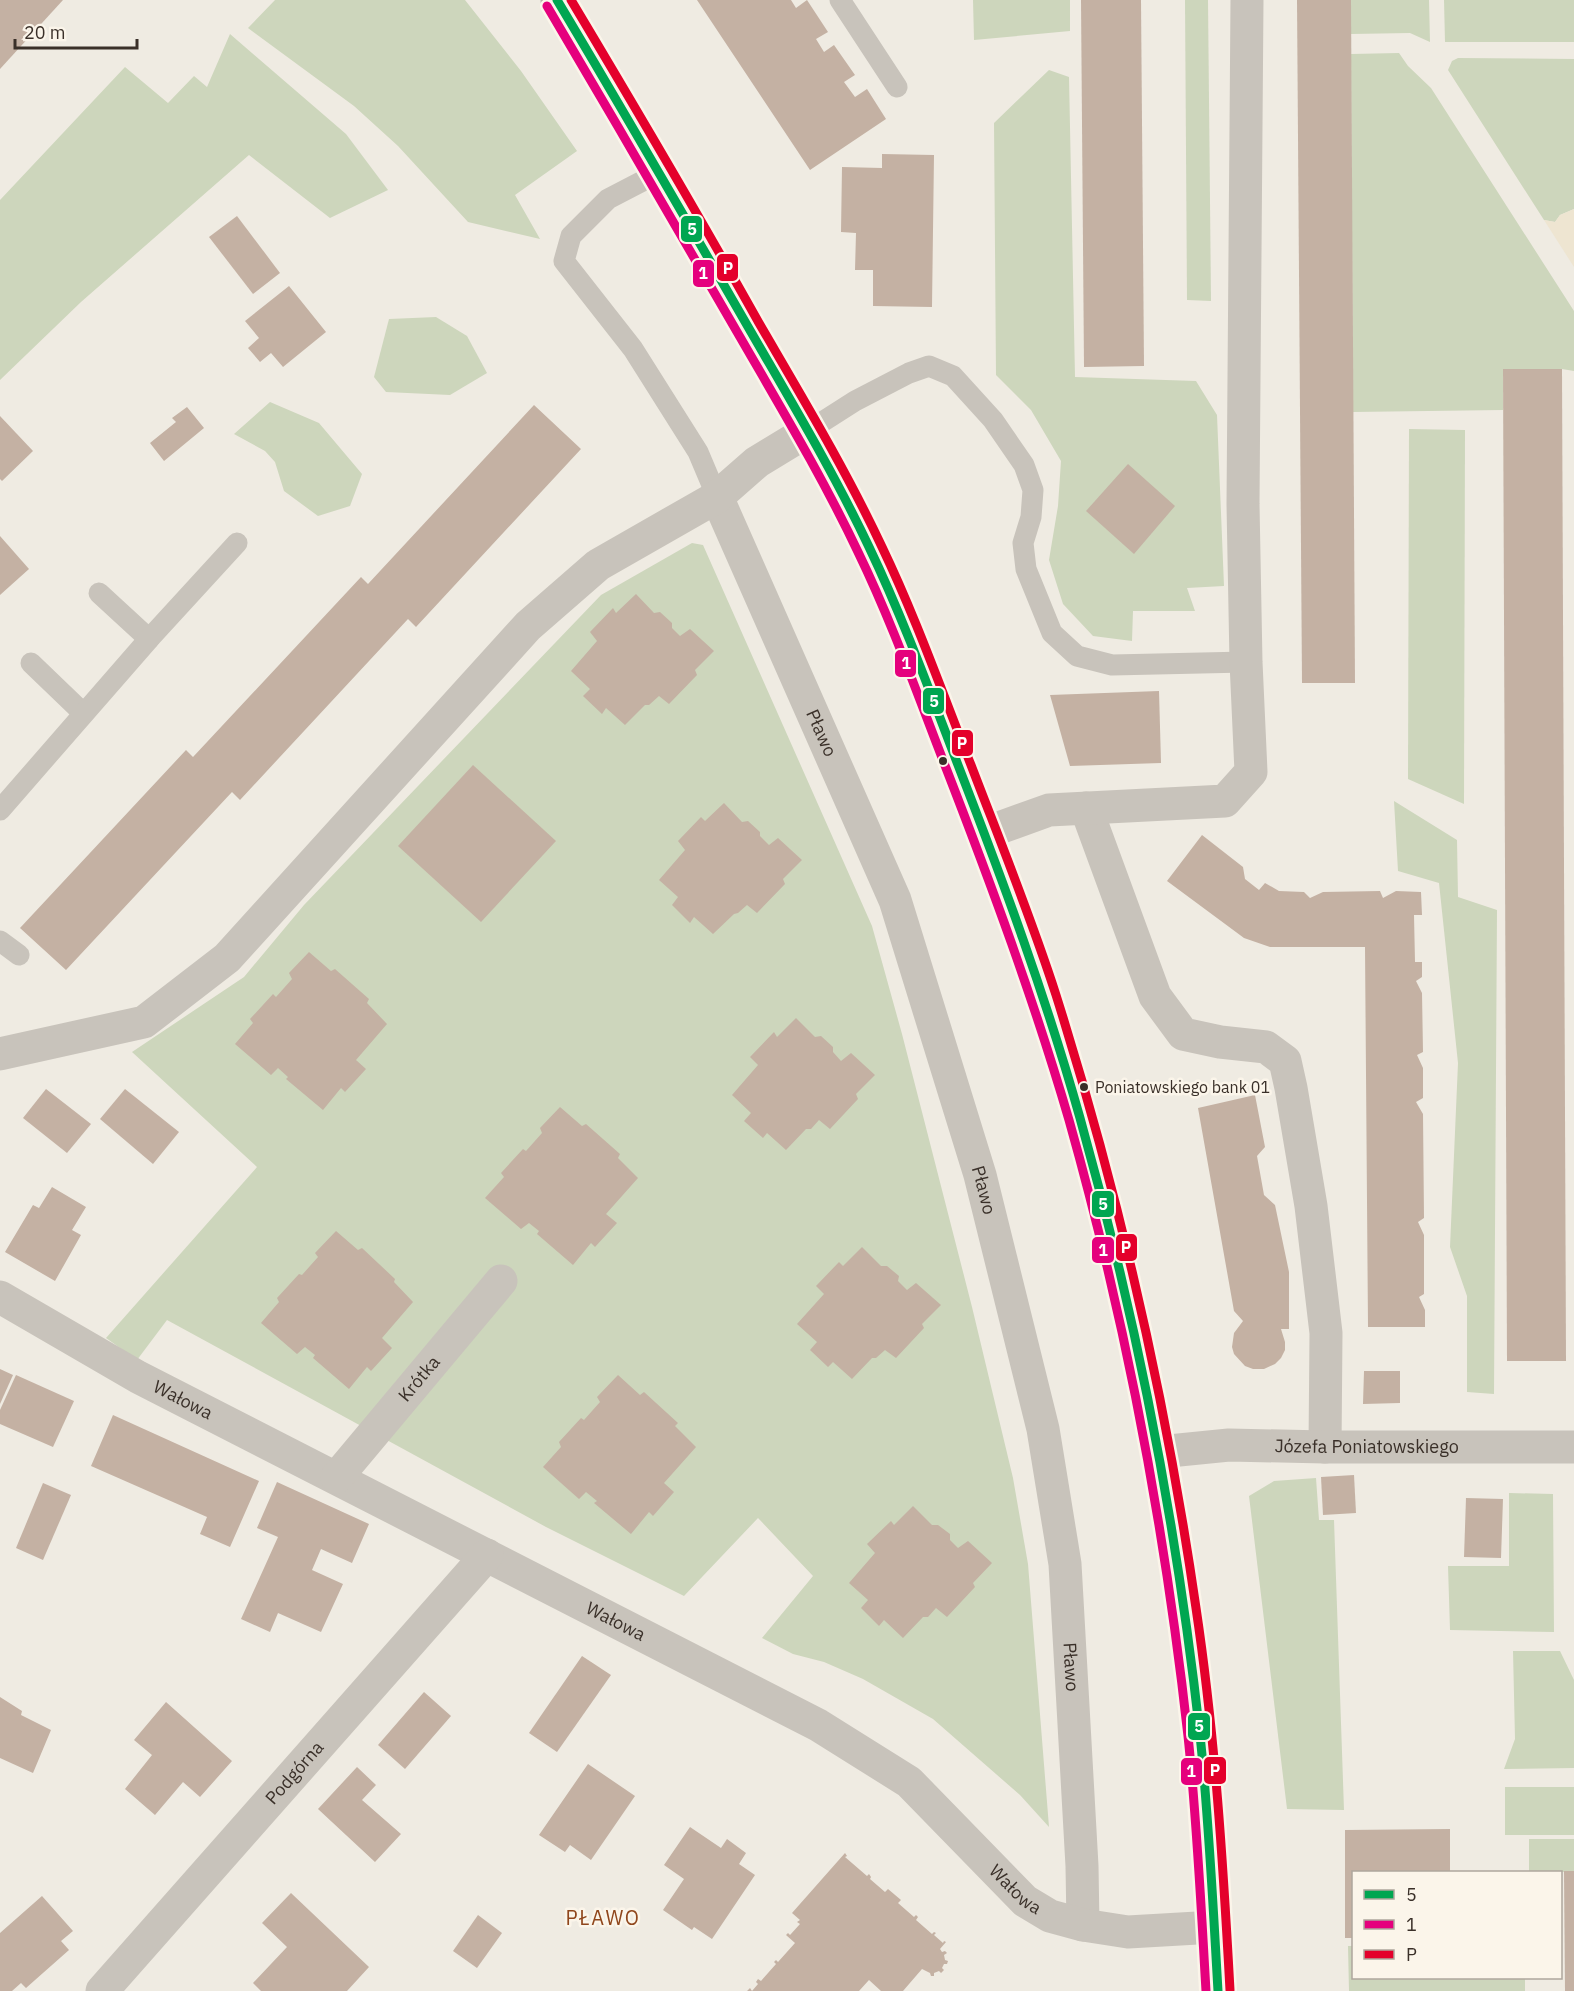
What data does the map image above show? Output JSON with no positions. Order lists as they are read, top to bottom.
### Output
{
  "streets": {
    "street": [
      "Pławo",
      "Krótka",
      "Wałowa",
      "Józefa Poniatowskiego",
      "Podgórna"
    ]
  },
  "crossings": [
    ["Pławo", "Wałowa"],
    ["Krótka", "Wałowa"],
    ["Wałowa", "Podgórna"]
  ],
  "districts": ["PŁAWO"],
  "places": ["Poniatowskiego bank 01"],
  "lines": ["transit line 5", "transit line P", "transit line 1"],
  "legend": ["5", "1", "P"],
  "scale_bar": "20 m"
}
